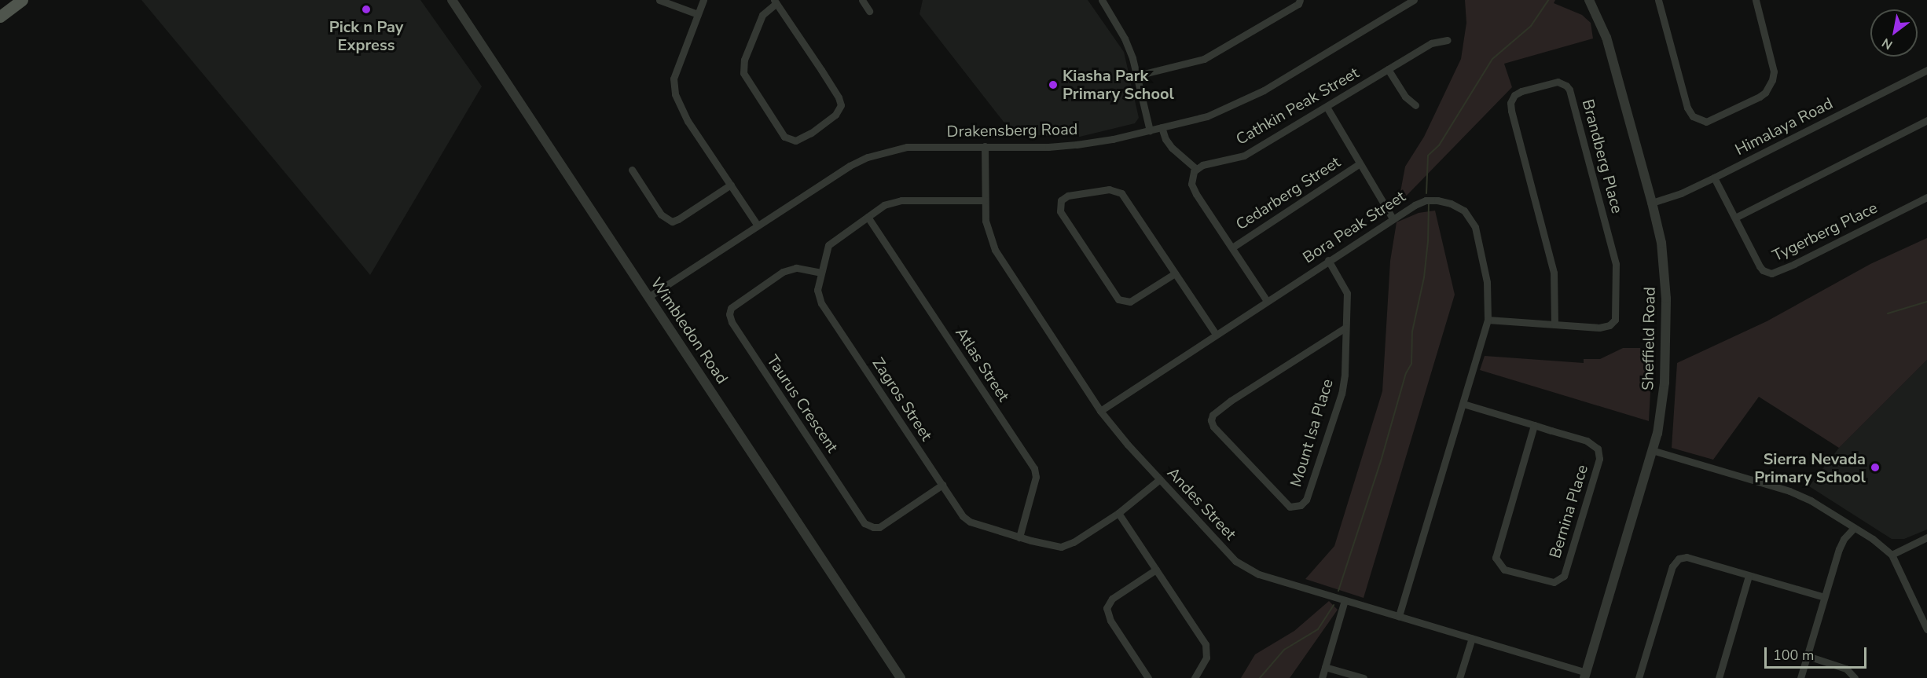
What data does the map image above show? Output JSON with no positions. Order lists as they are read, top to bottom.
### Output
{
  "streets": {
    "street": [
      "Cathkin Peak Street",
      "Himalaya Road",
      "Drakensberg Road",
      "Brandberg Place",
      "Cedarberg Street",
      "Bora Peak Street",
      "Tygerberg Place",
      "Wimbledon Road",
      "Sheffield Road",
      "Atlas Street",
      "Zagros Street",
      "Taurus Crescent",
      "Mount Isa Place",
      "Andes Street",
      "Bernina Place"
    ]
  },
  "crossings": [
    ["Himalaya Road", "Tygerberg Place"],
    ["Himalaya Road", "Sheffield Road"],
    ["Drakensberg Road", "Wimbledon Road"],
    ["Drakensberg Road", "Andes Street"],
    ["Brandberg Place", "Bora Peak Street"],
    ["Bora Peak Street", "Mount Isa Place"],
    ["Bora Peak Street", "Andes Street"],
    ["Bora Peak Street", "Bernina Place"],
    ["Sheffield Road", "Andes Street"],
    ["Atlas Street", "Zagros Street"],
    ["Zagros Street", "Taurus Crescent"],
    ["Zagros Street", "Andes Street"]
  ],
  "places": ["Pick n Pay Express", "Kiasha Park Primary School", "Sierra Nevada Primary School"],
  "scale_bar": "100 m",
  "north": "bottom left"
}
